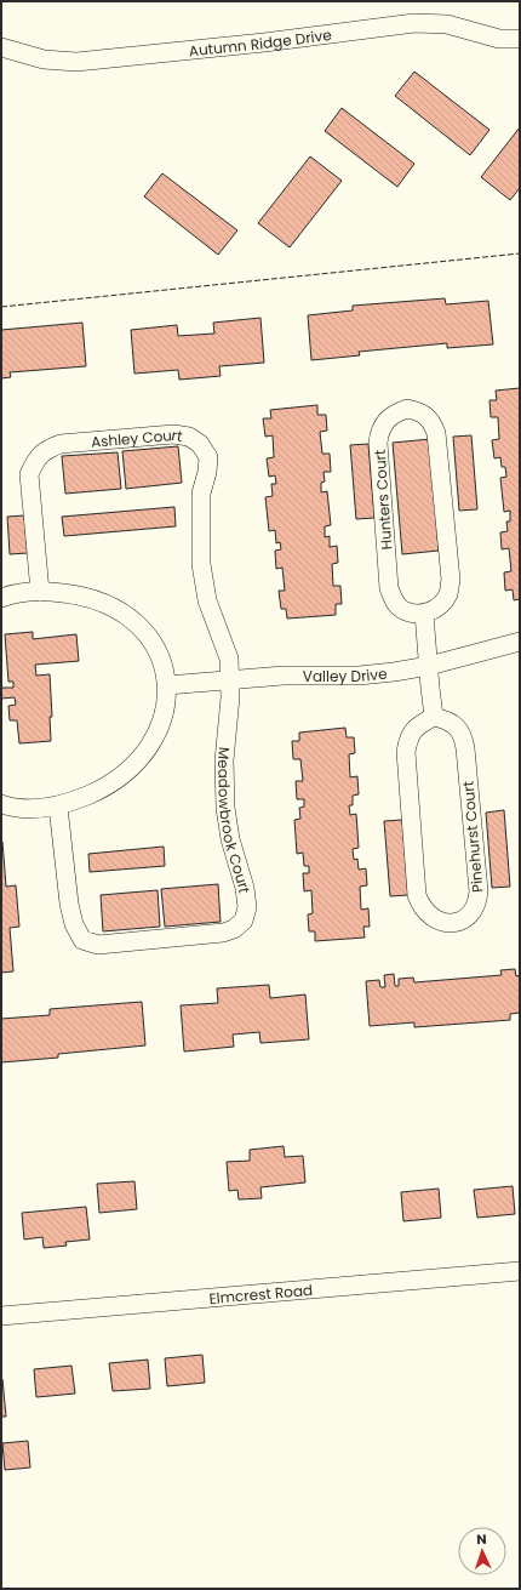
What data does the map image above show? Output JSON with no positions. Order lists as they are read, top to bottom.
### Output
{
  "streets": {
    "street": [
      "Autumn Ridge Drive",
      "Ashley Court",
      "Hunters Court",
      "Valley Drive",
      "Meadowbrook Court",
      "Pinehurst Court",
      "Elmcrest Road"
    ]
  },
  "crossings": [
    ["Ashley Court", "Valley Drive"],
    ["Ashley Court", "Meadowbrook Court"],
    ["Valley Drive", "Meadowbrook Court"]
  ],
  "north": "top"
}
